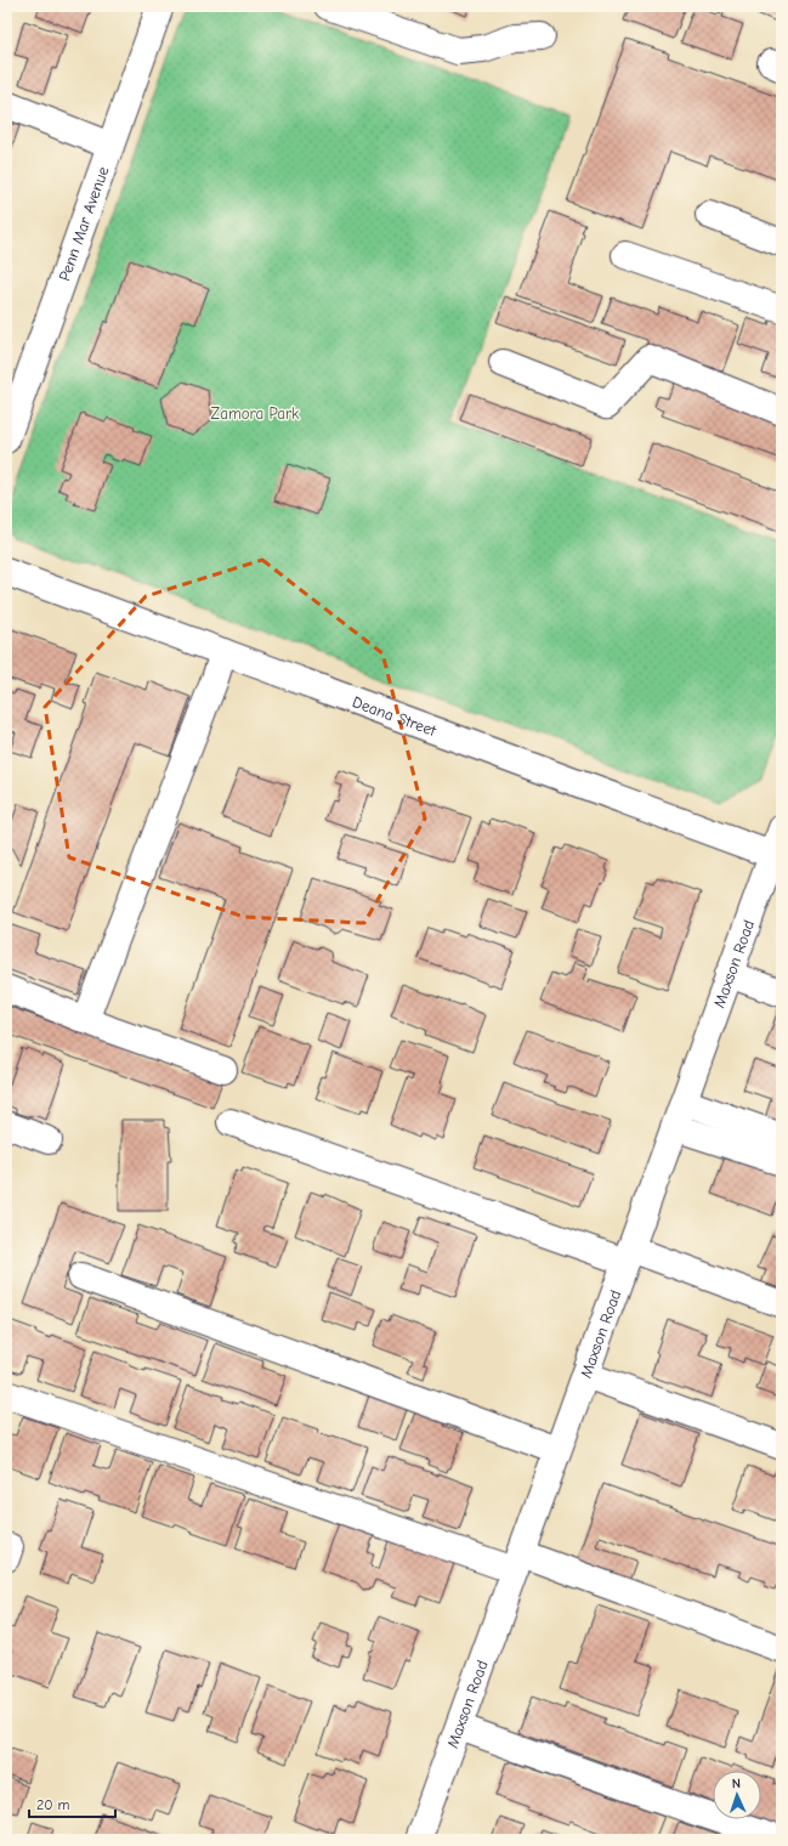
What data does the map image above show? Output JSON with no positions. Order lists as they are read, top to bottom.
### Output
{
  "streets": {
    "street": ["Penn Mar Avenue", "Deana Street", "Maxson Road"]
  },
  "crossings": [
    ["Deana Street", "Maxson Road"]
  ],
  "parks": ["Zamora Park"],
  "scale_bar": "20 m",
  "north": "top"
}
